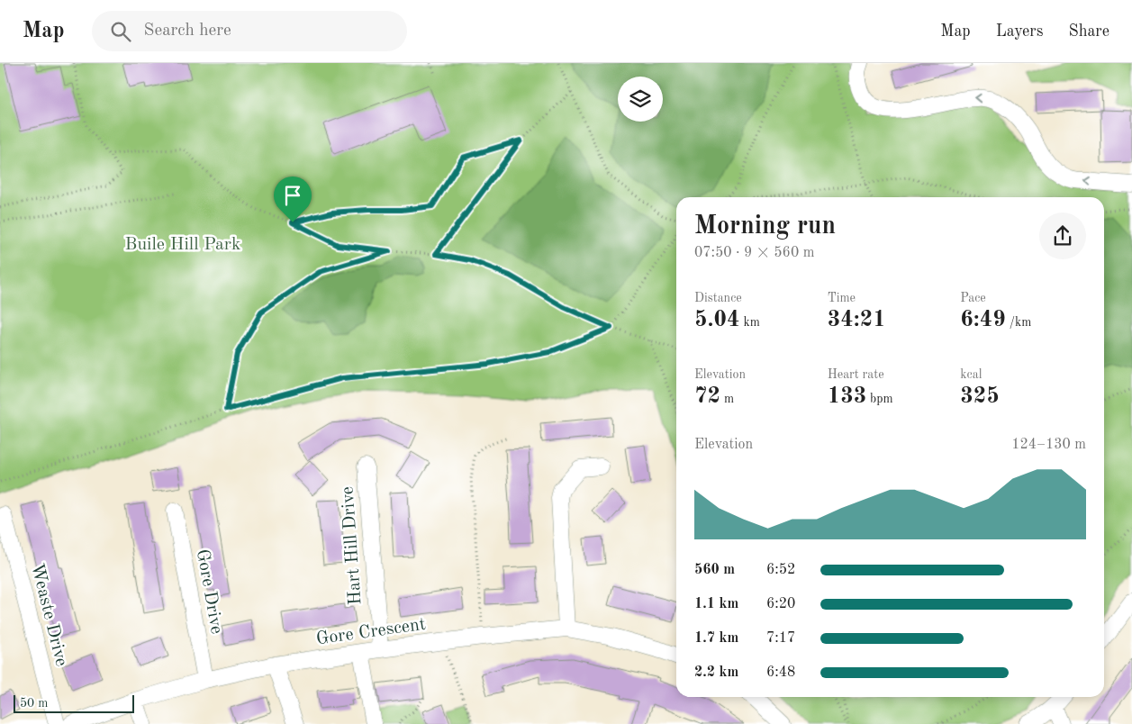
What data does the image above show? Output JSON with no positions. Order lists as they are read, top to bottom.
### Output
{
  "streets": {
    "street": [
      "Hart Hill Drive",
      "Gore Drive",
      "Weaste Drive",
      "Gore Crescent"
    ]
  },
  "crossings": [
    ["Hart Hill Drive", "Gore Crescent"],
    ["Gore Drive", "Gore Crescent"]
  ],
  "parks": ["Buile Hill Park"],
  "scale_bar": "50 m",
  "page": {
    "header": "Map",
    "search": "Search here",
    "nav": ["Map", "Layers", "Share"],
    "heading": ["Morning run", "07:50 · 9 × 560 m"],
    "stats": [
      ["Distance", "5.04 km"],
      ["Time", "34:21"],
      ["Pace", "6:49 /km"],
      ["Elevation", "72 m"],
      ["Heart rate", "133 bpm"],
      ["kcal", "325"]
    ],
    "chart": ["Elevation", "124–130 m"],
    "list": [
      {
        "name": "560 m",
        "note": "6:52"
      },
      {
        "name": "1.1 km",
        "note": "6:20"
      },
      {
        "name": "1.7 km",
        "note": "7:17"
      },
      {
        "name": "2.2 km",
        "note": "6:48"
      }
    ],
    "scale": "50 m"
  }
}
